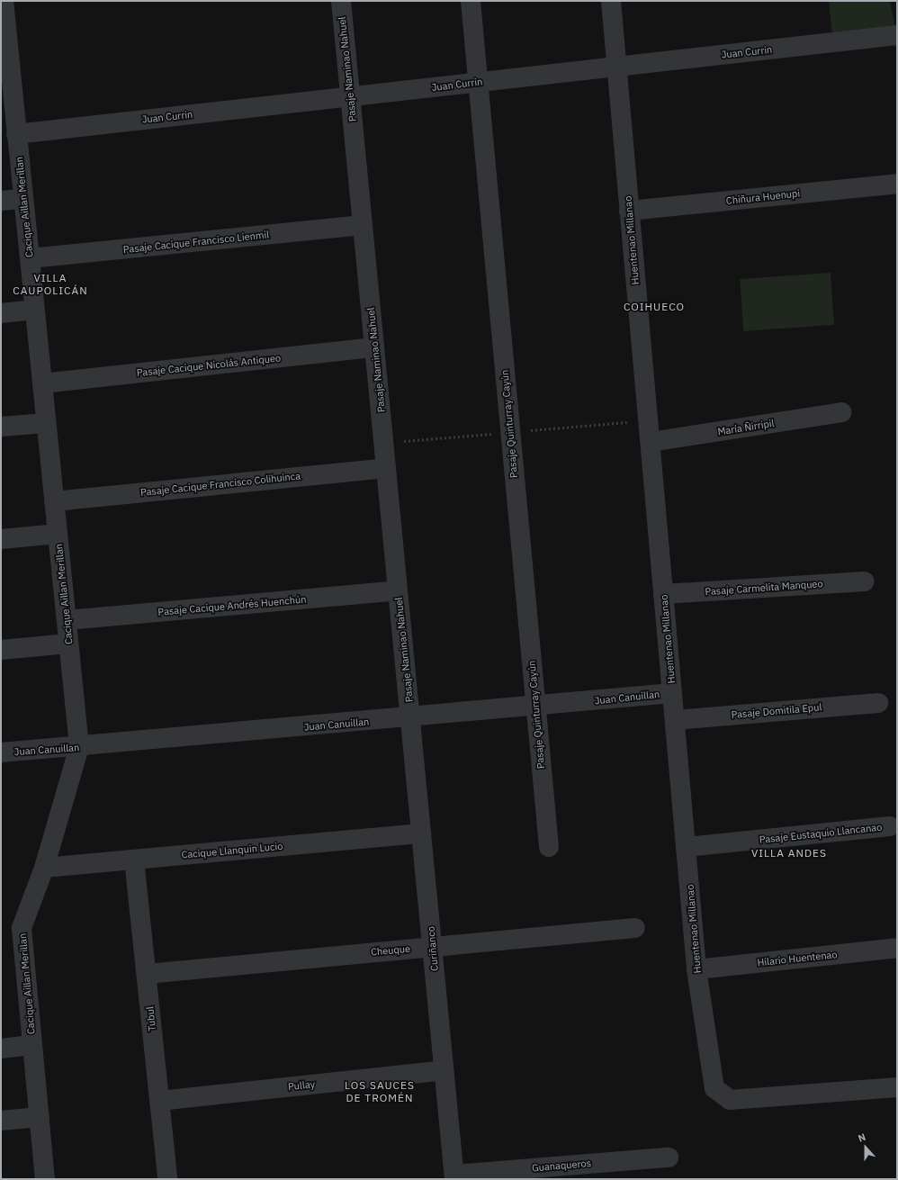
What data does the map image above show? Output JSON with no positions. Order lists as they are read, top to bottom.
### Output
{
  "streets": {
    "street": [
      "Juan Currin",
      "Pasaje Naminao Nahuel",
      "Chiñura Huenupi",
      "Cacique Aillan Merillan",
      "Huentenao Millanao",
      "Pasaje Cacique Francisco Lienmil",
      "Pasaje Cacique Nicolás Antiqueo",
      "Pasaje Quinturray Cayún",
      "María Ñirripil",
      "Pasaje Cacique Francisco Colihuinca",
      "Pasaje Carmelita Manqueo",
      "Pasaje Cacique Andrés Huenchún",
      "Juan Canuillan",
      "Pasaje Domitila Epul",
      "Pasaje Eustaquio Llancanao",
      "Cacique Llanquin Lucio",
      "Curiñanco",
      "Cheuque",
      "Hilario Huentenao",
      "Tubul",
      "Pullay",
      "Guanaqueros"
    ]
  },
  "crossings": [
    ["Juan Currin", "Pasaje Naminao Nahuel"],
    ["Juan Currin", "Cacique Aillan Merillan"],
    ["Juan Currin", "Huentenao Millanao"],
    ["Juan Currin", "Pasaje Quinturray Cayún"],
    ["Pasaje Naminao Nahuel", "Pasaje Cacique Francisco Lienmil"],
    ["Pasaje Naminao Nahuel", "Pasaje Cacique Nicolás Antiqueo"],
    ["Pasaje Naminao Nahuel", "Pasaje Cacique Francisco Colihuinca"],
    ["Pasaje Naminao Nahuel", "Pasaje Cacique Andrés Huenchún"],
    ["Pasaje Naminao Nahuel", "Juan Canuillan"],
    ["Pasaje Naminao Nahuel", "Curiñanco"],
    ["Chiñura Huenupi", "Huentenao Millanao"],
    ["Cacique Aillan Merillan", "Pasaje Cacique Francisco Lienmil"],
    ["Cacique Aillan Merillan", "Pasaje Cacique Nicolás Antiqueo"],
    ["Cacique Aillan Merillan", "Pasaje Cacique Francisco Colihuinca"],
    ["Cacique Aillan Merillan", "Pasaje Cacique Andrés Huenchún"],
    ["Cacique Aillan Merillan", "Juan Canuillan"],
    ["Cacique Aillan Merillan", "Cacique Llanquin Lucio"],
    ["Huentenao Millanao", "María Ñirripil"],
    ["Huentenao Millanao", "Pasaje Carmelita Manqueo"],
    ["Huentenao Millanao", "Juan Canuillan"],
    ["Huentenao Millanao", "Pasaje Domitila Epul"],
    ["Huentenao Millanao", "Pasaje Eustaquio Llancanao"],
    ["Huentenao Millanao", "Hilario Huentenao"],
    ["Pasaje Quinturray Cayún", "Juan Canuillan"],
    ["Juan Canuillan", "Curiñanco"],
    ["Cacique Llanquin Lucio", "Curiñanco"],
    ["Cacique Llanquin Lucio", "Tubul"],
    ["Curiñanco", "Cheuque"],
    ["Curiñanco", "Pullay"],
    ["Curiñanco", "Guanaqueros"],
    ["Cheuque", "Tubul"],
    ["Tubul", "Pullay"]
  ],
  "districts": [
    "VILLA CAUPOLICÁN",
    "COIHUECO",
    "VILLA ANDES",
    "LOS SAUCES DE TROMÉN"
  ],
  "north": "top"
}
